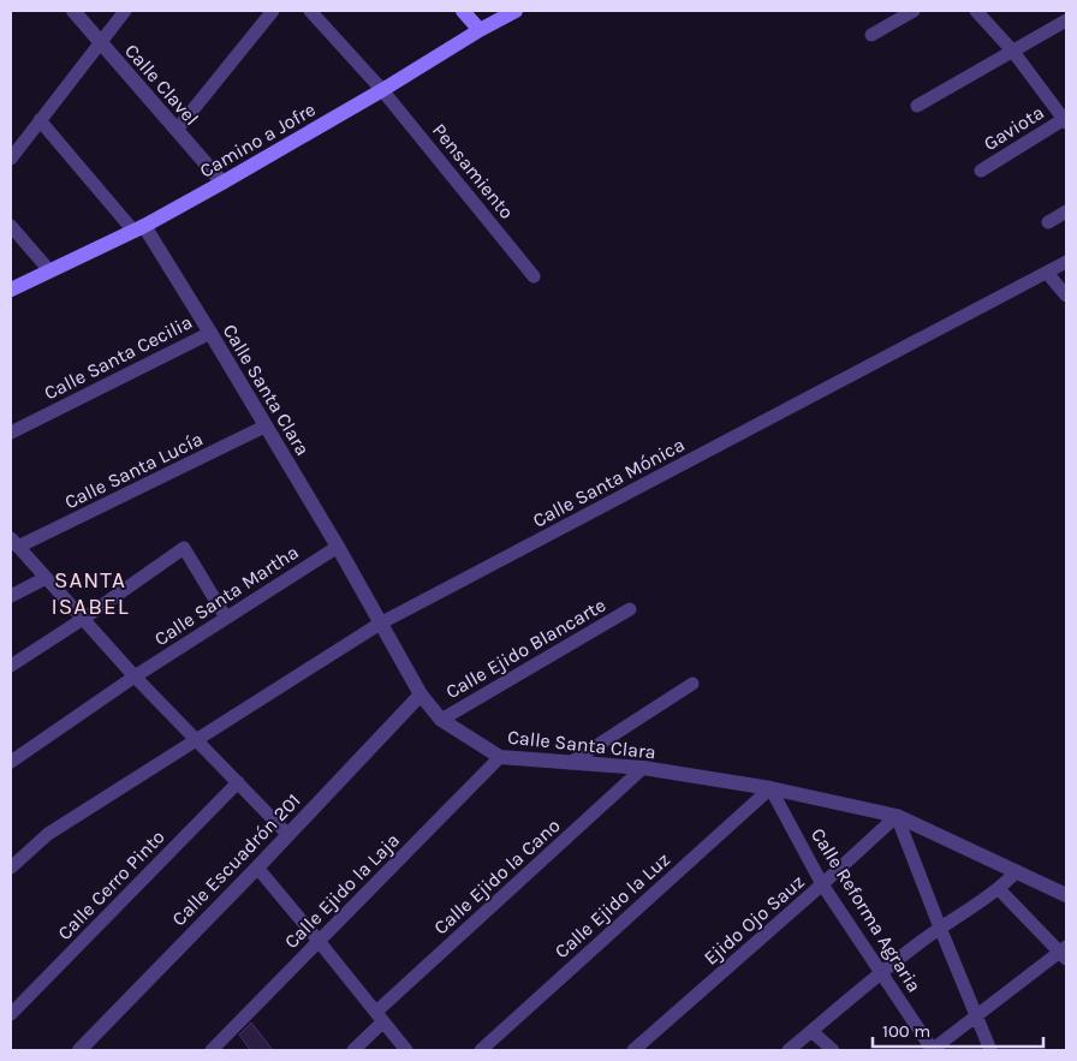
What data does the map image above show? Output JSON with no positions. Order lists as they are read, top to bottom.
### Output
{
  "streets": {
    "main road": ["Camino a Jofre"],
    "street": [
      "Calle Clavel",
      "Gaviota",
      "Pensamiento",
      "Calle Santa Cecilia",
      "Calle Santa Clara",
      "Calle Santa Lucía",
      "Calle Santa Mónica",
      "Calle Santa Martha",
      "Calle Ejido Blancarte",
      "Calle Escuadrón 201",
      "Calle Ejido la Cano",
      "Calle Cerro Pinto",
      "Calle Ejido la Laja",
      "Calle Ejido la Luz",
      "Calle Reforma Agraria",
      "Ejido Ojo Sauz"
    ]
  },
  "crossings": [
    ["Calle Clavel", "Camino a Jofre"],
    ["Camino a Jofre", "Pensamiento"],
    ["Camino a Jofre", "Calle Santa Clara"],
    ["Calle Santa Cecilia", "Calle Santa Clara"],
    ["Calle Santa Clara", "Calle Santa Lucía"],
    ["Calle Santa Clara", "Calle Santa Mónica"],
    ["Calle Santa Clara", "Calle Santa Martha"],
    ["Calle Santa Clara", "Calle Ejido Blancarte"],
    ["Calle Santa Clara", "Calle Escuadrón 201"],
    ["Calle Santa Clara", "Calle Ejido la Cano"],
    ["Calle Santa Clara", "Calle Ejido la Laja"],
    ["Calle Santa Clara", "Calle Ejido la Luz"],
    ["Calle Santa Clara", "Calle Reforma Agraria"],
    ["Calle Santa Clara", "Ejido Ojo Sauz"],
    ["Calle Ejido la Luz", "Calle Reforma Agraria"],
    ["Calle Reforma Agraria", "Ejido Ojo Sauz"]
  ],
  "districts": ["SANTA ISABEL"],
  "scale_bar": "100 m"
}
